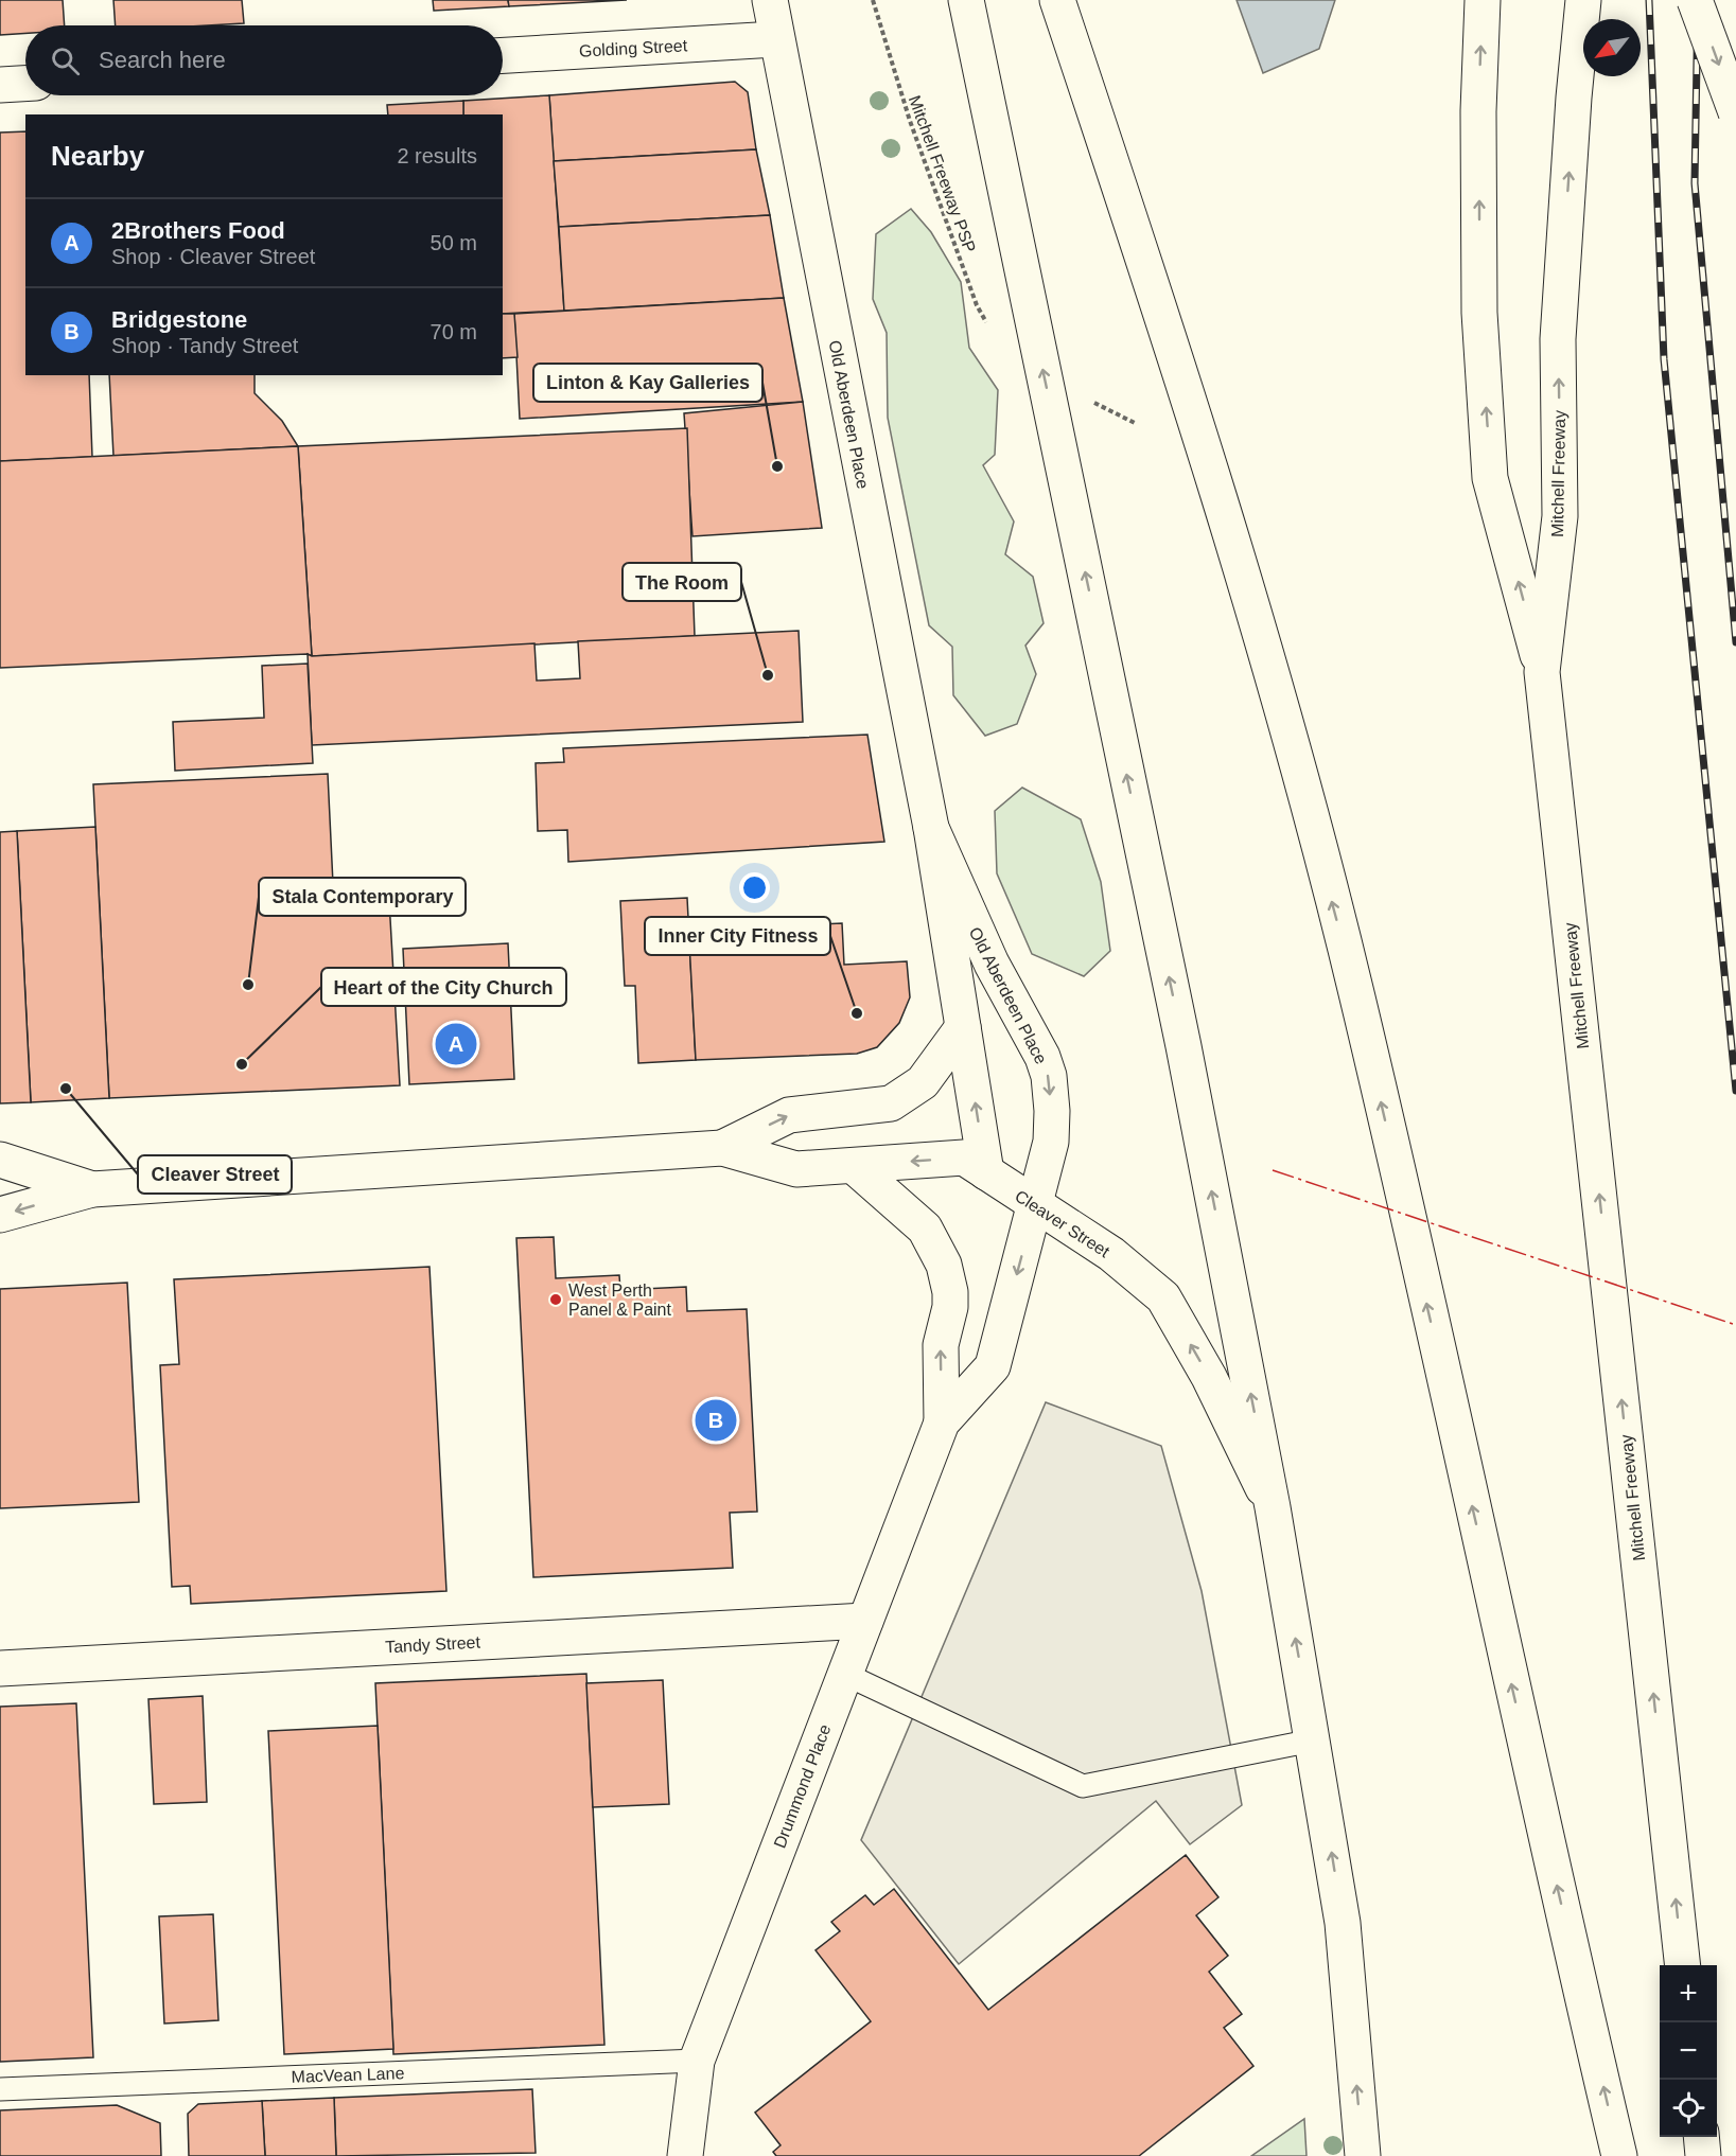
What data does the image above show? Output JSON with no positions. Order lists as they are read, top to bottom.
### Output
{
  "streets": {
    "main road": [
      "Golding Street",
      "Old Aberdeen Place",
      "Mitchell Freeway",
      "Cleaver Street",
      "Tandy Street",
      "Drummond Place"
    ],
    "lane": ["MacVean Lane"],
    "path": ["Mitchell Freeway PSP"]
  },
  "crossings": [
    ["Golding Street", "Old Aberdeen Place"],
    ["Old Aberdeen Place", "Cleaver Street"],
    ["Old Aberdeen Place", "Drummond Place"],
    ["Cleaver Street", "Drummond Place"],
    ["Tandy Street", "Drummond Place"],
    ["Drummond Place", "MacVean Lane"]
  ],
  "places": [
    "Linton & Kay Galleries",
    "The Room",
    "Stala Contemporary",
    "Inner City Fitness",
    "Heart of the City Church",
    "Cleaver Street",
    "West Perth Panel & Paint"
  ],
  "north": "bottom left",
  "page": {
    "search": "Search here",
    "heading": ["Nearby", "2 results"],
    "list": [
      {
        "mark": "A",
        "name": "2Brothers Food",
        "note": "Shop · Cleaver Street",
        "value": "50 m"
      },
      {
        "mark": "B",
        "name": "Bridgestone",
        "note": "Shop · Tandy Street",
        "value": "70 m"
      }
    ],
    "pins": ["A", "B"],
    "map_buttons": ["+", "−"]
  }
}
